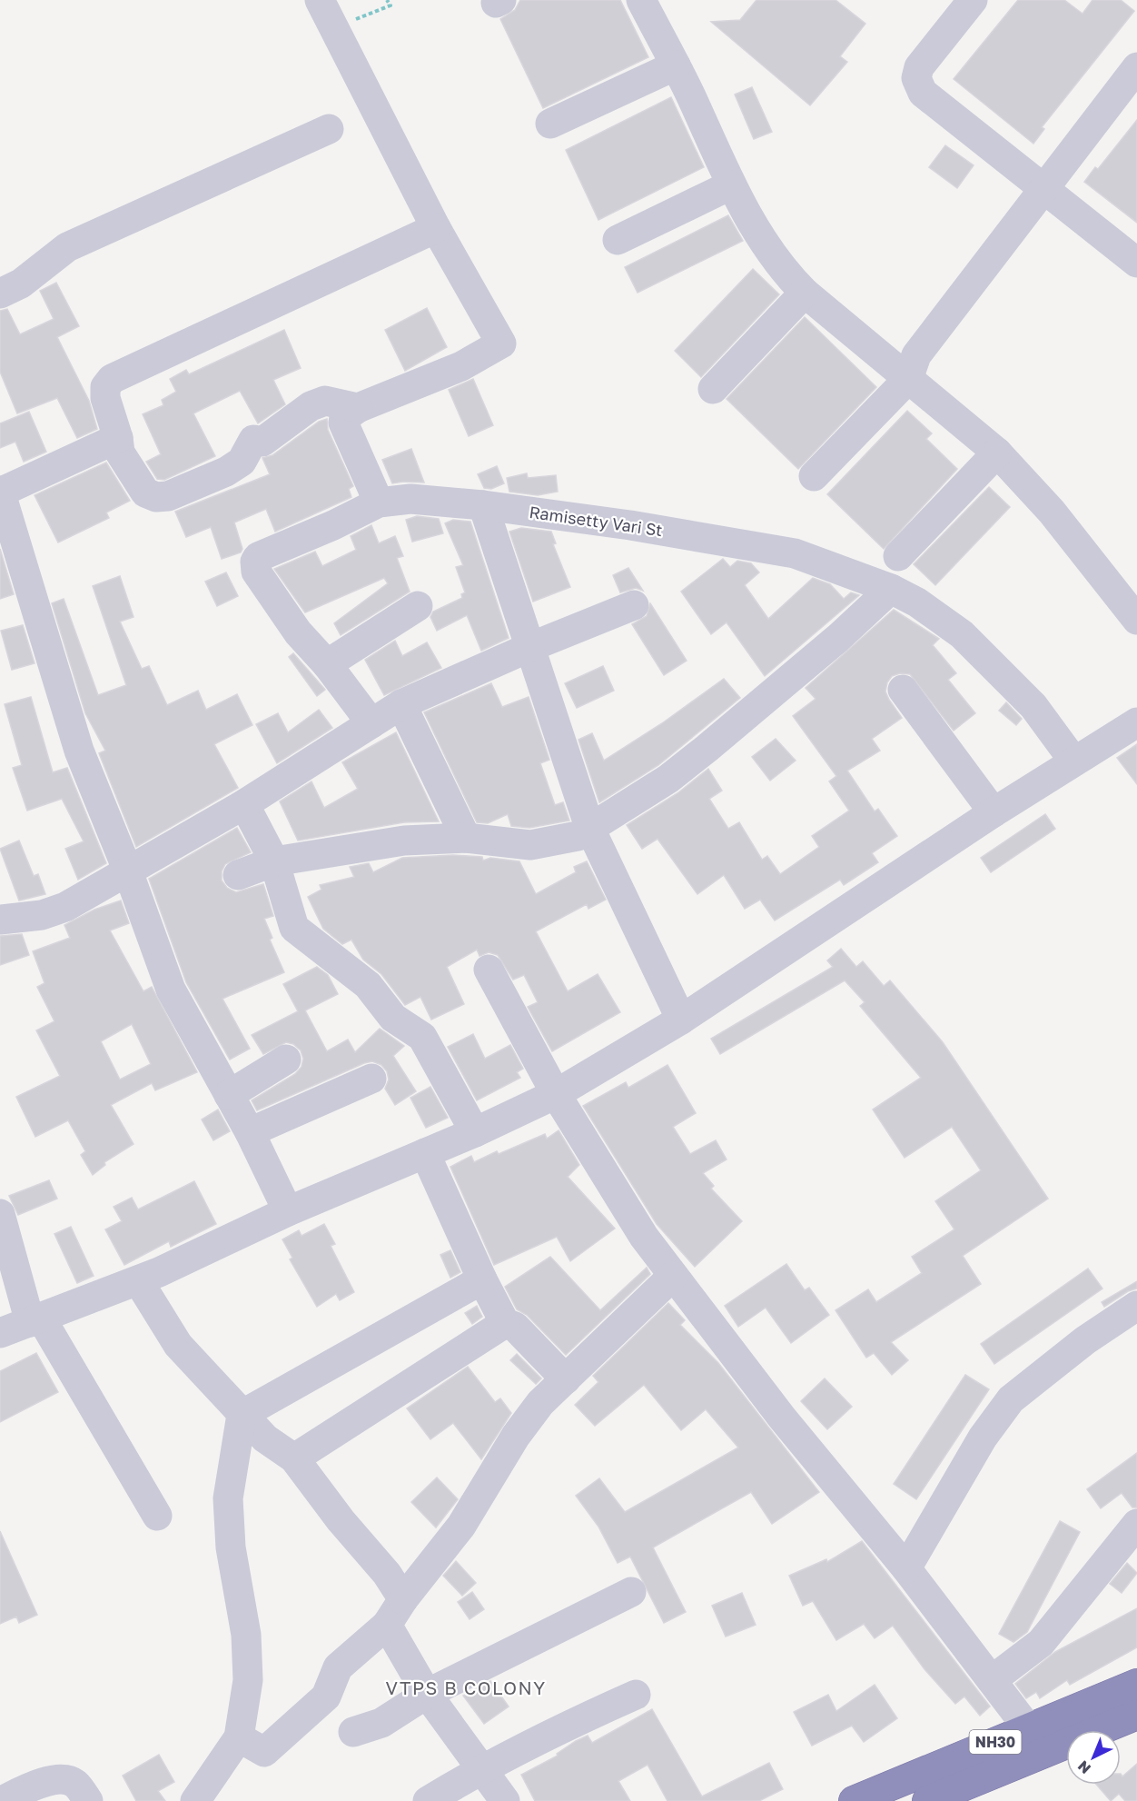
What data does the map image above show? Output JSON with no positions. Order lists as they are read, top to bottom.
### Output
{
  "streets": {
    "highway": ["NH30"],
    "street": ["Ramisetty Vari St"]
  },
  "districts": ["VTPS B COLONY"],
  "north": "bottom left"
}
